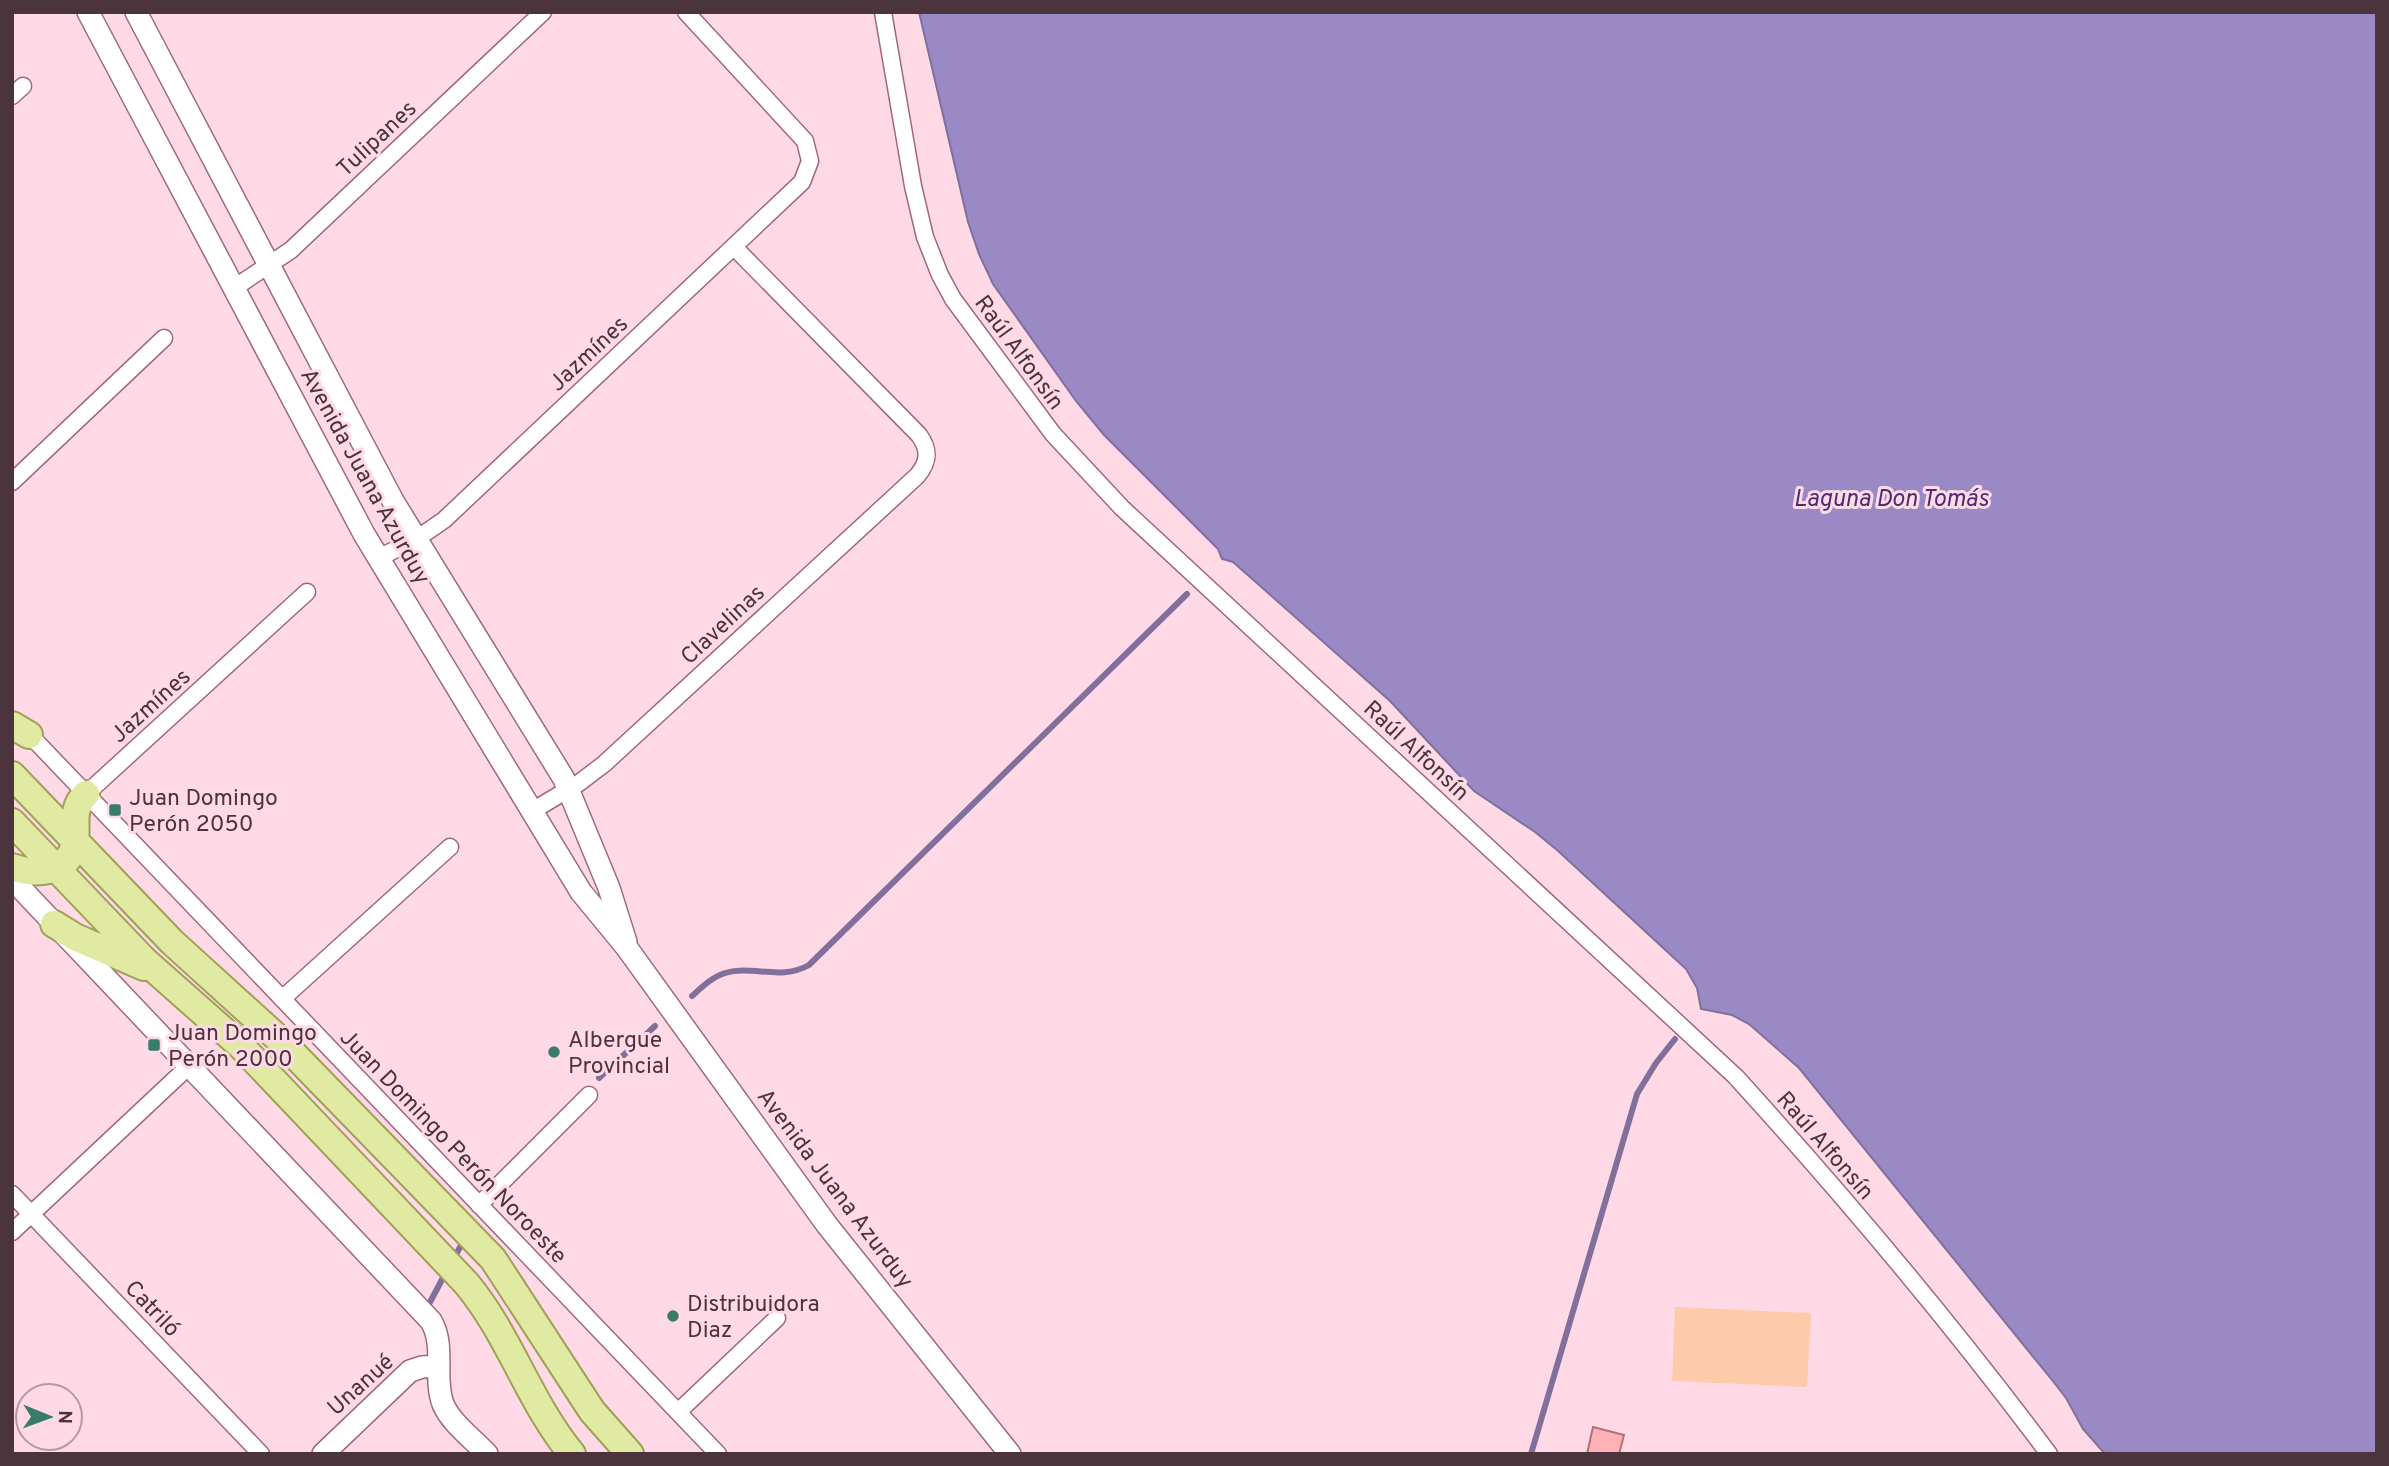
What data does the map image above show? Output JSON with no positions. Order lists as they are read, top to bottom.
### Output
{
  "streets": {
    "street": [
      "Tulipanes",
      "Raúl Alfonsín",
      "Jazmínes",
      "Avenida Juana Azurduy",
      "Clavelinas",
      "Juan Domingo Perón Noroeste",
      "Catriló",
      "Unanué"
    ]
  },
  "crossings": [
    ["Tulipanes", "Avenida Juana Azurduy"],
    ["Jazmínes", "Avenida Juana Azurduy"],
    ["Jazmínes", "Clavelinas"],
    ["Jazmínes", "Juan Domingo Perón Noroeste"],
    ["Avenida Juana Azurduy", "Clavelinas"]
  ],
  "water": ["Laguna Don Tomás"],
  "places": {
    "transit": ["Juan Domingo Perón 2050", "Juan Domingo Perón 2000"],
    "other": ["Albergue Provincial", "Distribuidora Diaz"]
  },
  "north": "right"
}
